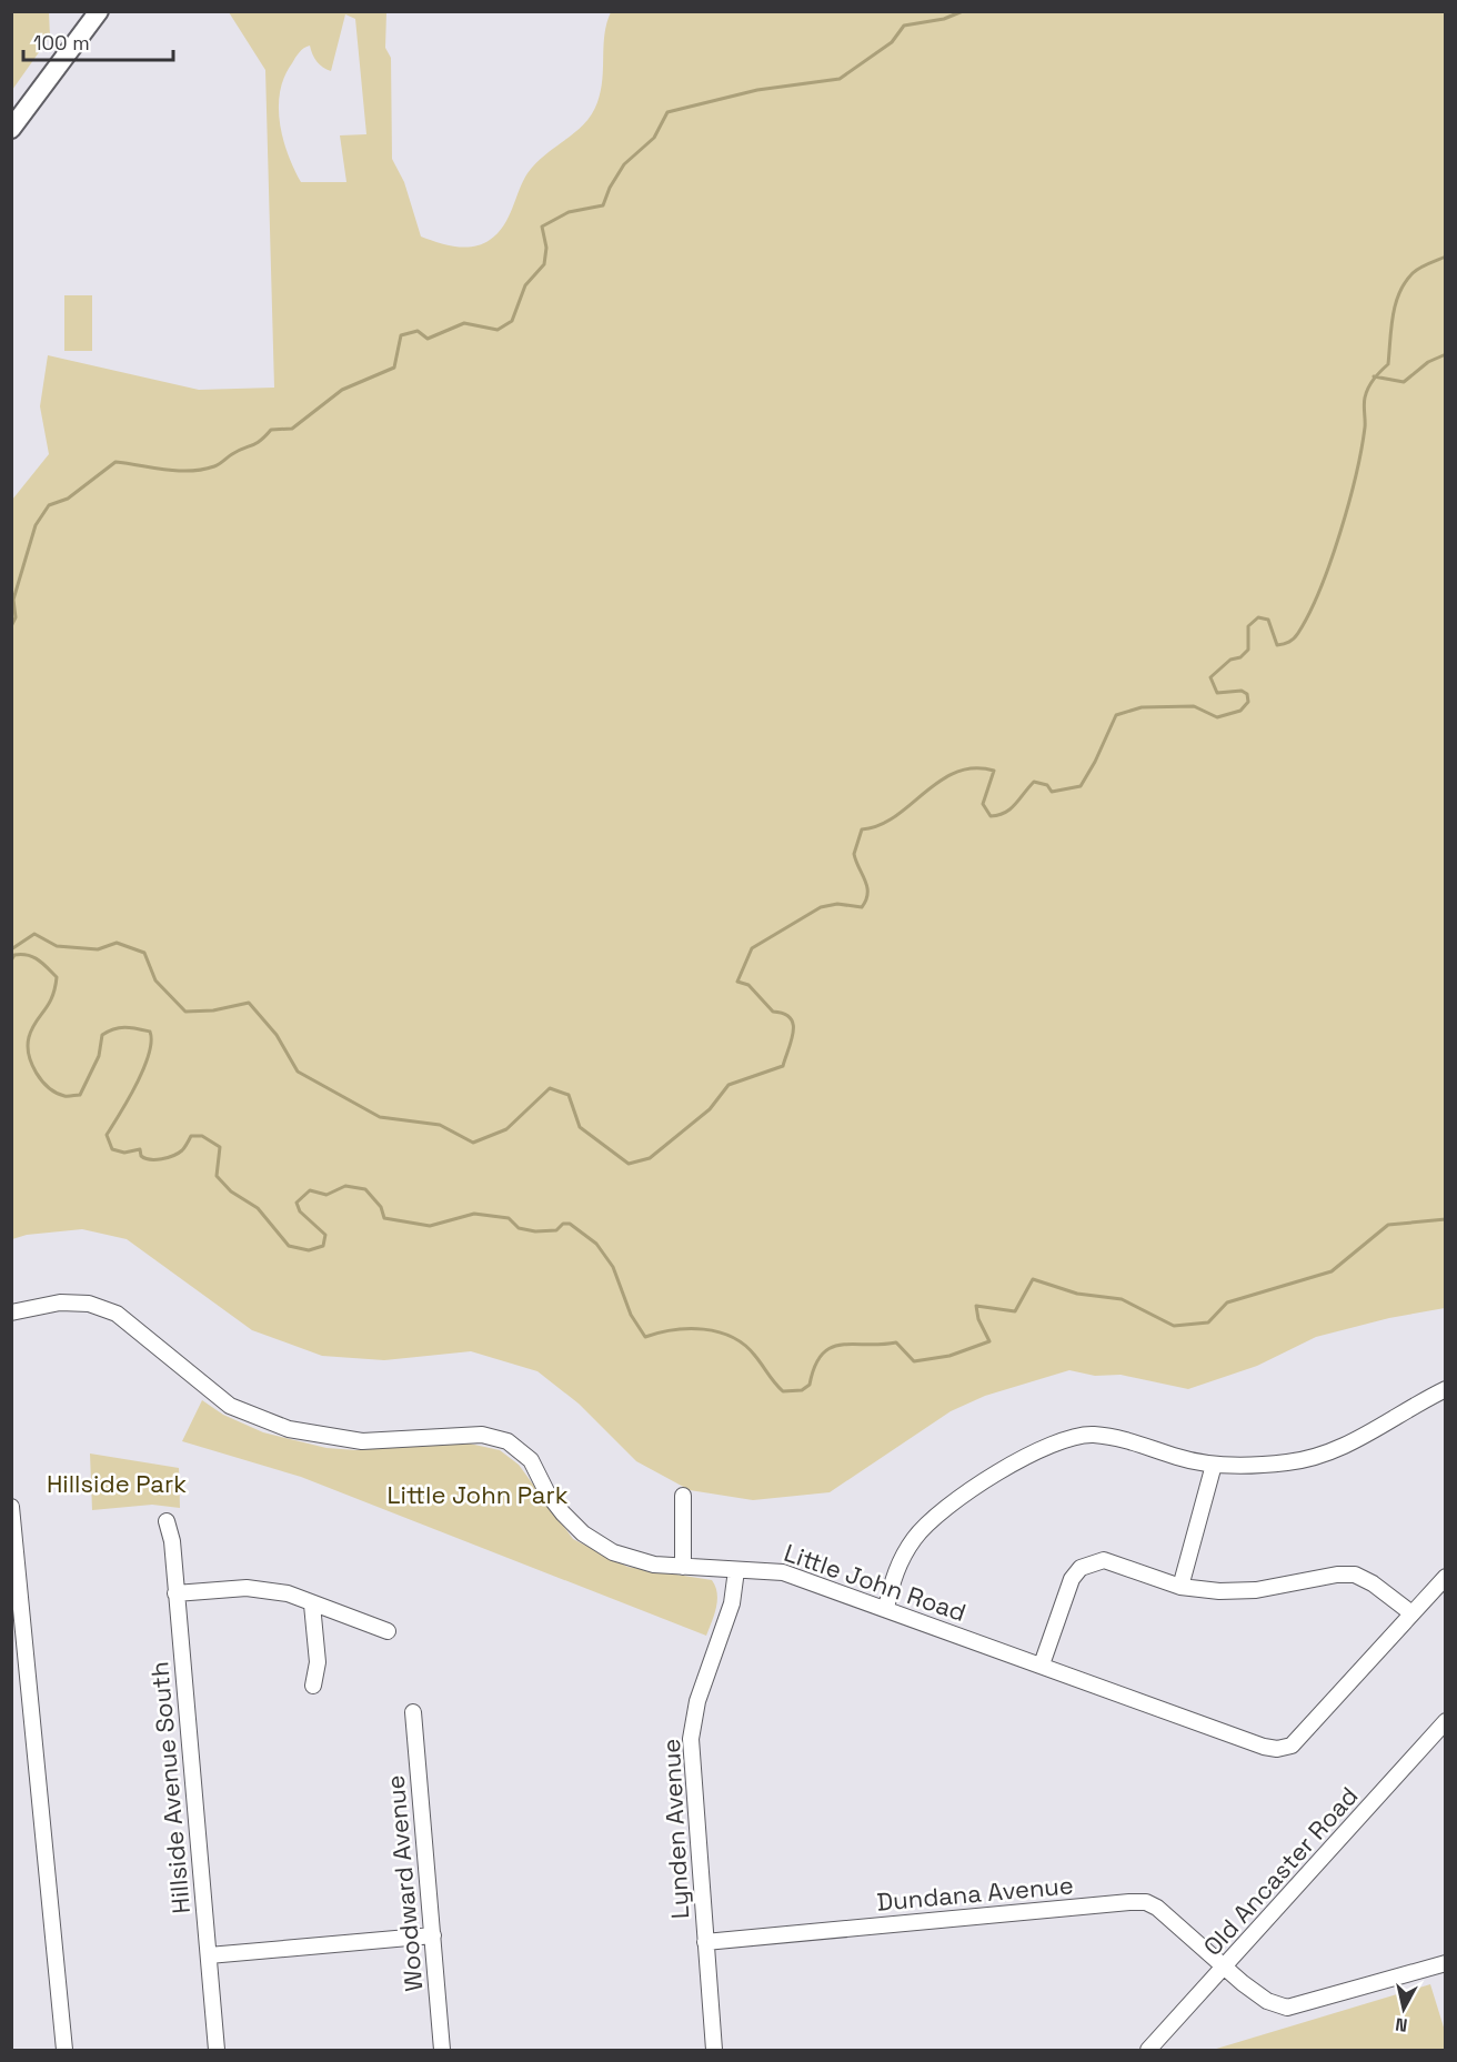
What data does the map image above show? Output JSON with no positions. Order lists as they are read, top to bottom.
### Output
{
  "streets": {
    "street": [
      "Little John Road",
      "Hillside Avenue South",
      "Lynden Avenue",
      "Old Ancaster Road",
      "Woodward Avenue",
      "Dundana Avenue"
    ]
  },
  "crossings": [
    ["Little John Road", "Lynden Avenue"],
    ["Lynden Avenue", "Dundana Avenue"],
    ["Old Ancaster Road", "Dundana Avenue"]
  ],
  "parks": ["Hillside Park", "Little John Park"],
  "scale_bar": "100 m",
  "north": "bottom"
}
